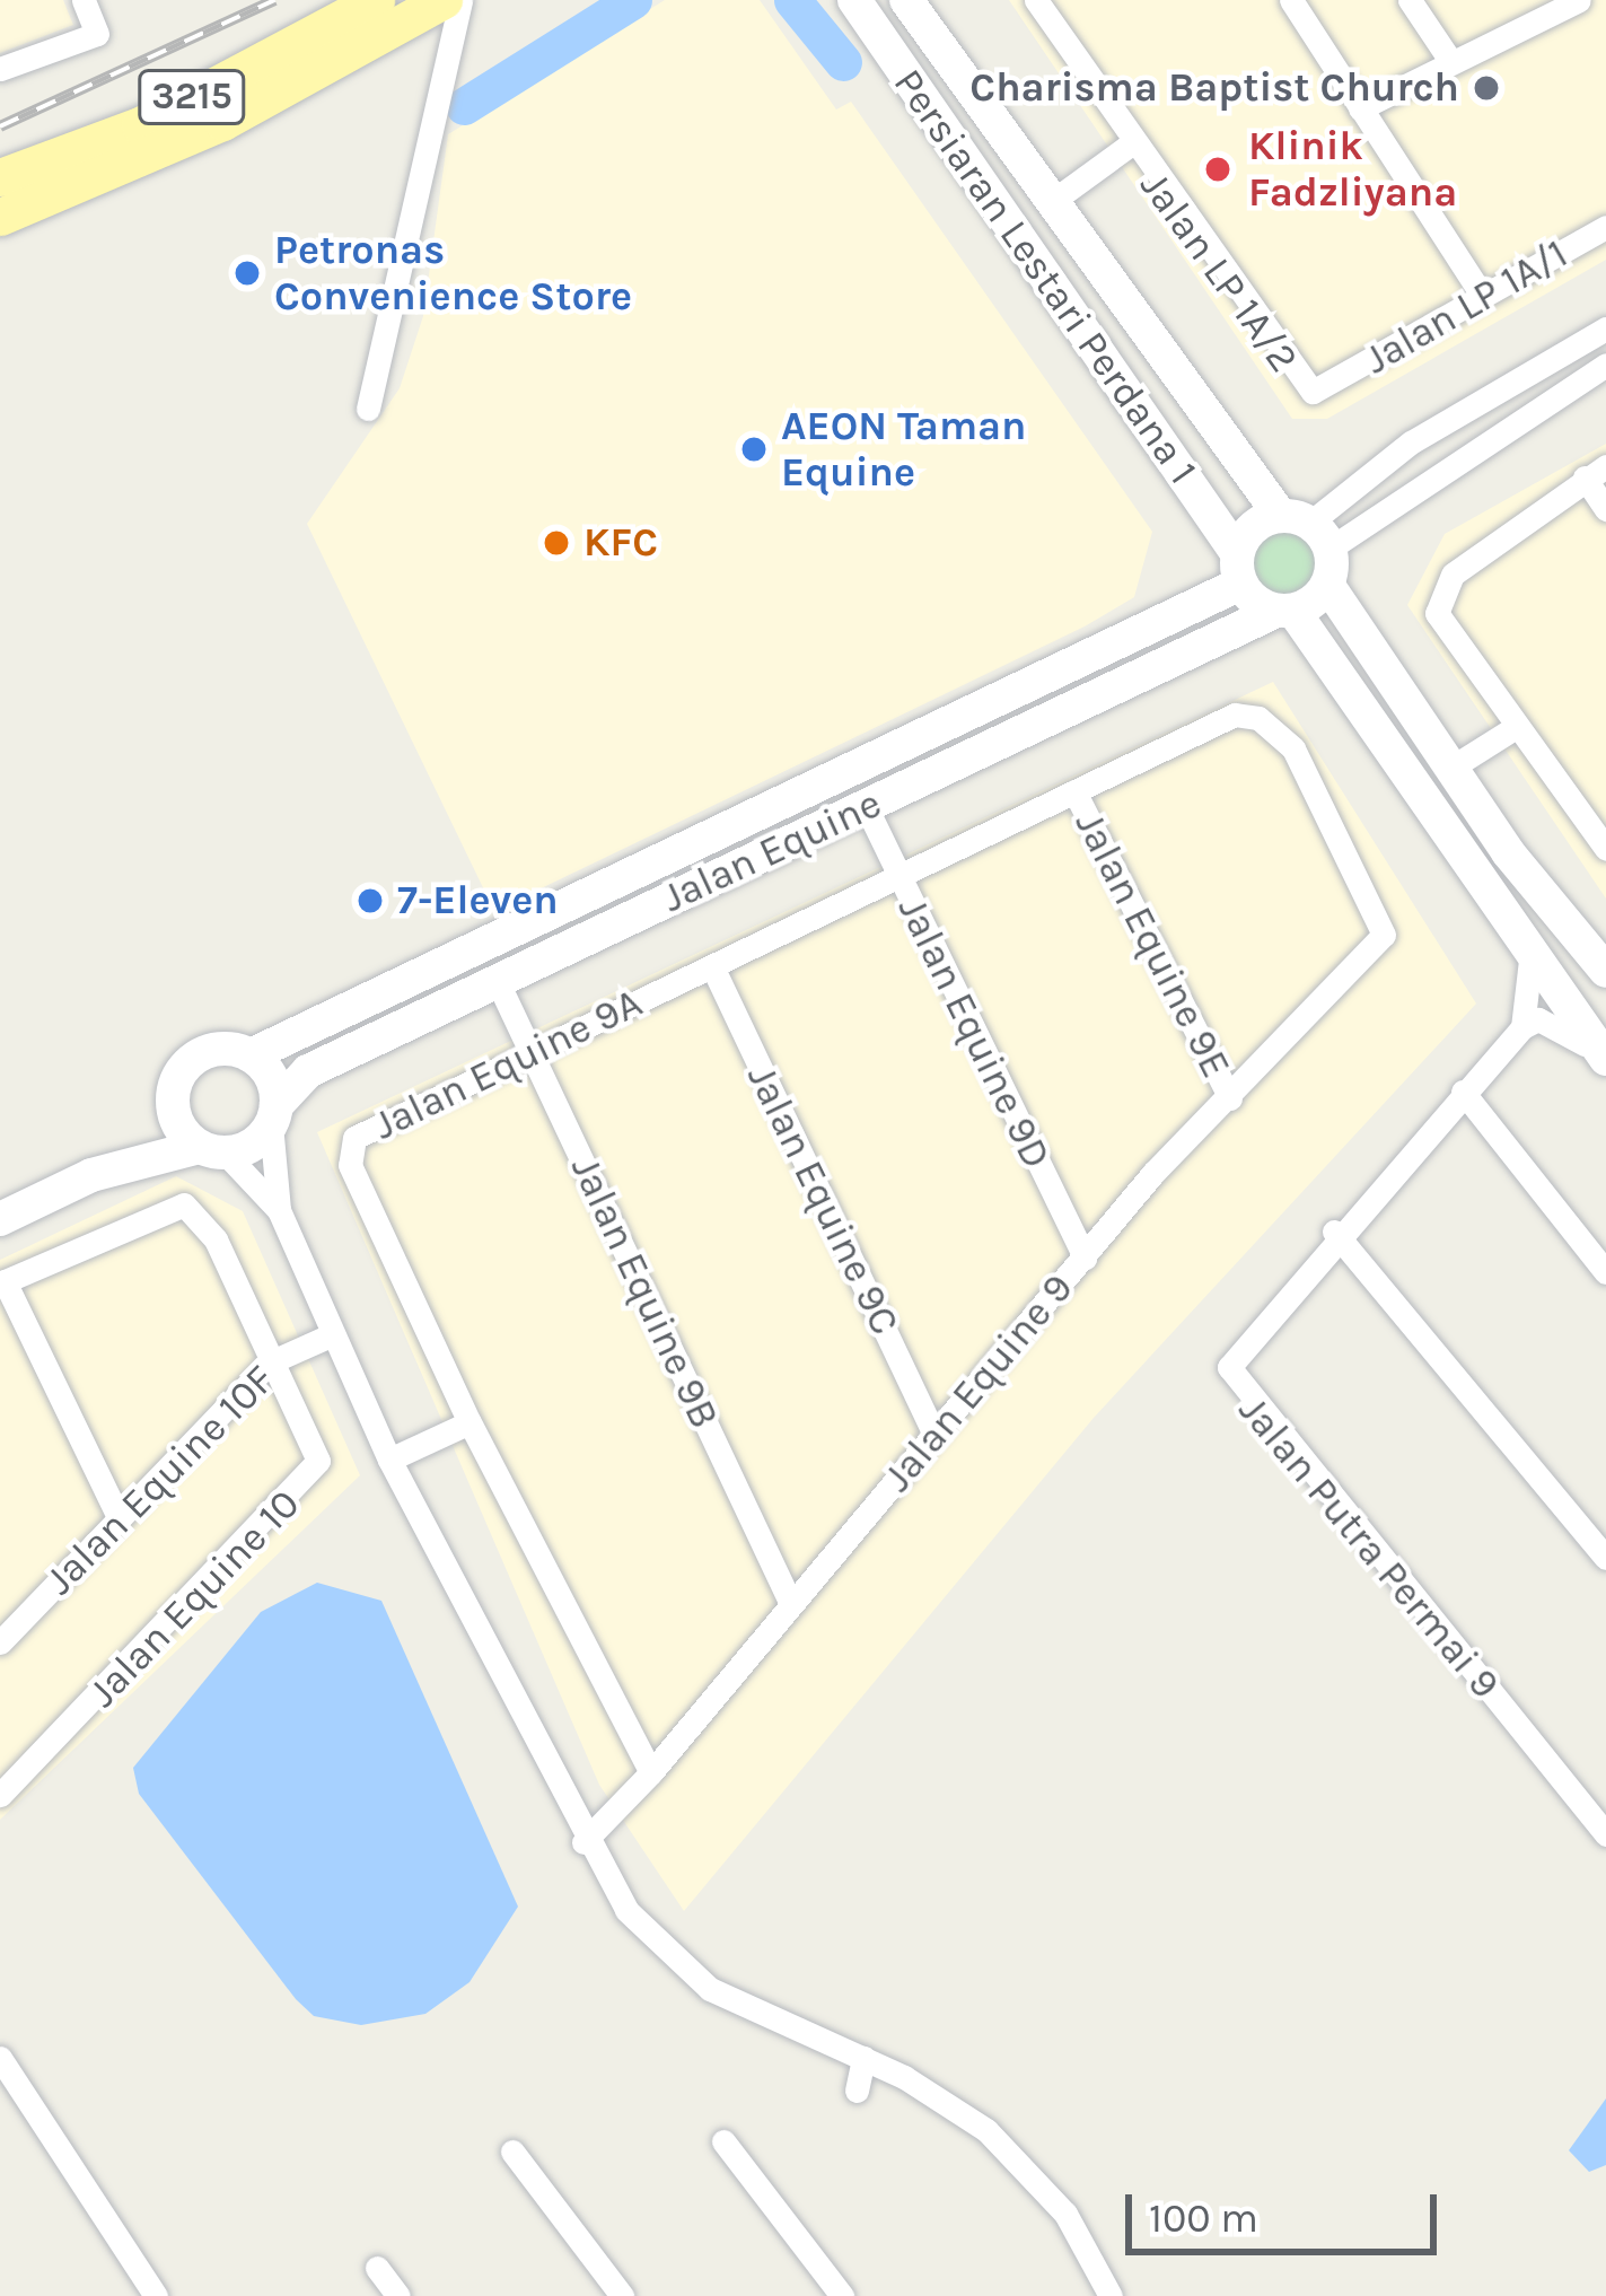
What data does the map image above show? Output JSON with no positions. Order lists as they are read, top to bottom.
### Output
{
  "streets": {
    "main road": ["3215"],
    "street": [
      "Jalan LP 1A/2",
      "Persiaran Lestari Perdana 1",
      "Jalan LP 1A/1",
      "Jalan Equine",
      "Jalan Equine 9E",
      "Jalan Equine 9D",
      "Jalan Equine 9A",
      "Jalan Equine 9C",
      "Jalan Equine 9B",
      "Jalan Equine 9",
      "Jalan Equine 10F",
      "Jalan Putra Permai 9",
      "Jalan Equine 10"
    ]
  },
  "crossings": [
    ["Jalan LP 1A/2", "Jalan LP 1A/1"],
    ["Persiaran Lestari Perdana 1", "Jalan Equine"],
    ["Jalan Equine", "Jalan Equine 9D"],
    ["Jalan Equine", "Jalan Equine 9B"],
    ["Jalan Equine 9E", "Jalan Equine 9A"],
    ["Jalan Equine 9E", "Jalan Equine 9"],
    ["Jalan Equine 9D", "Jalan Equine 9A"],
    ["Jalan Equine 9D", "Jalan Equine 9"],
    ["Jalan Equine 9A", "Jalan Equine 9C"],
    ["Jalan Equine 9A", "Jalan Equine 9B"],
    ["Jalan Equine 9A", "Jalan Equine 9"],
    ["Jalan Equine 9C", "Jalan Equine 9"],
    ["Jalan Equine 9B", "Jalan Equine 9"],
    ["Jalan Equine 10F", "Jalan Equine 10"]
  ],
  "places": [
    "Charisma Baptist Church",
    "Klinik Fadzliyana",
    "Petronas Convenience Store",
    "AEON Taman Equine",
    "KFC",
    "7-Eleven"
  ],
  "scale_bar": "100 m"
}
